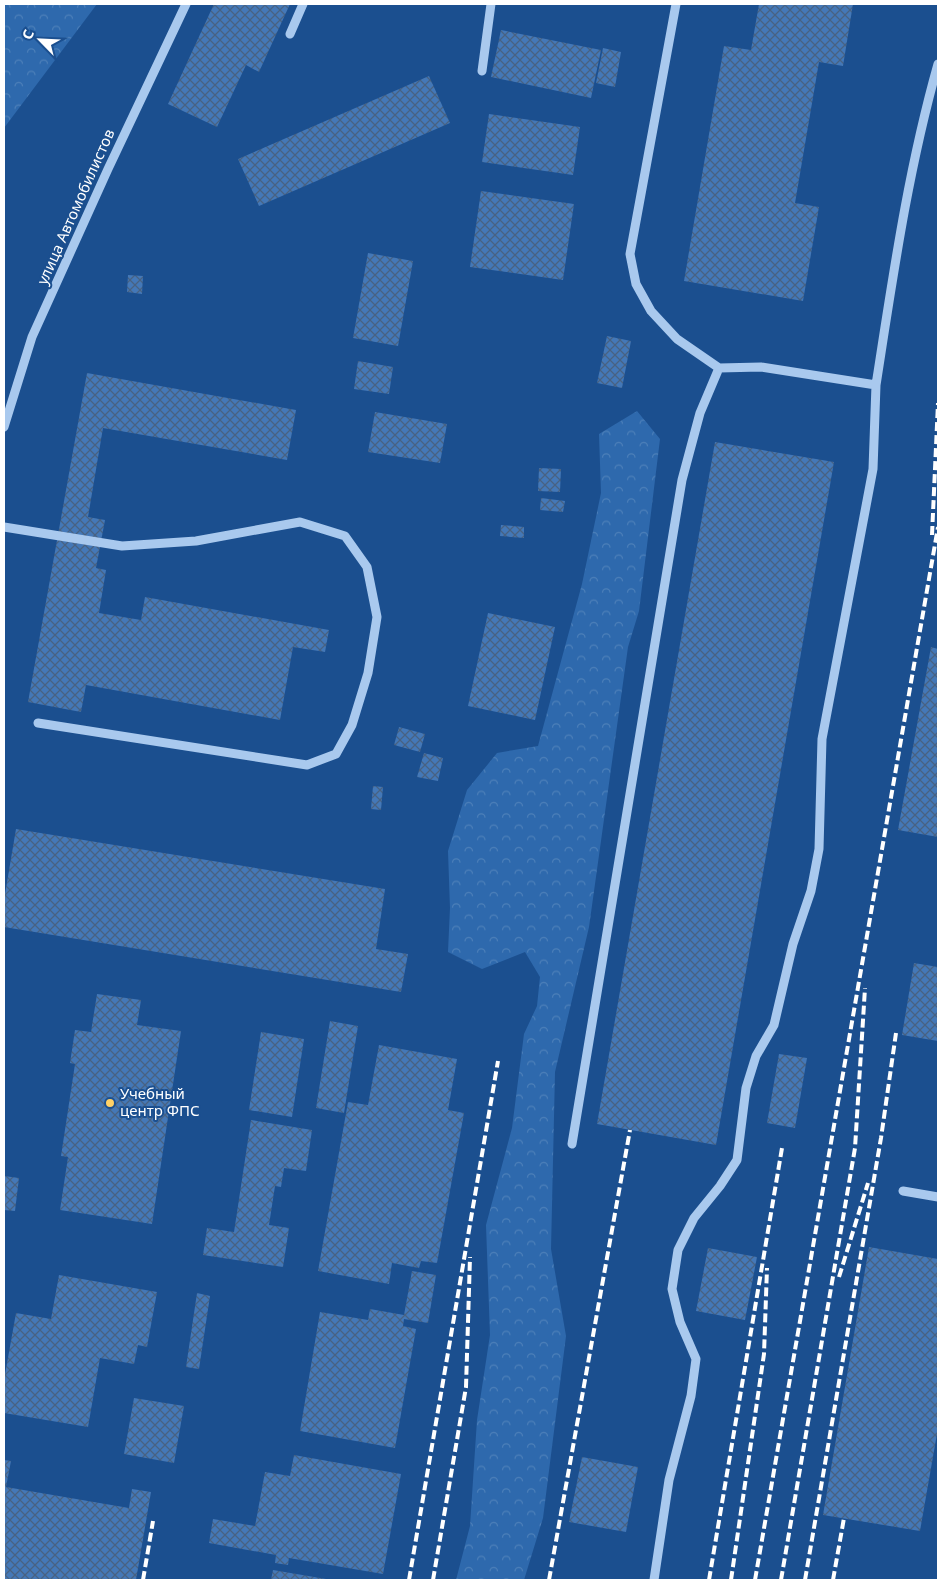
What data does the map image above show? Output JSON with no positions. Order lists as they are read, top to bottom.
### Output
{
  "streets": {
    "street": ["улица Автомобилистов"]
  },
  "places": ["Учебный центр ФПС"],
  "north": "top left"
}
